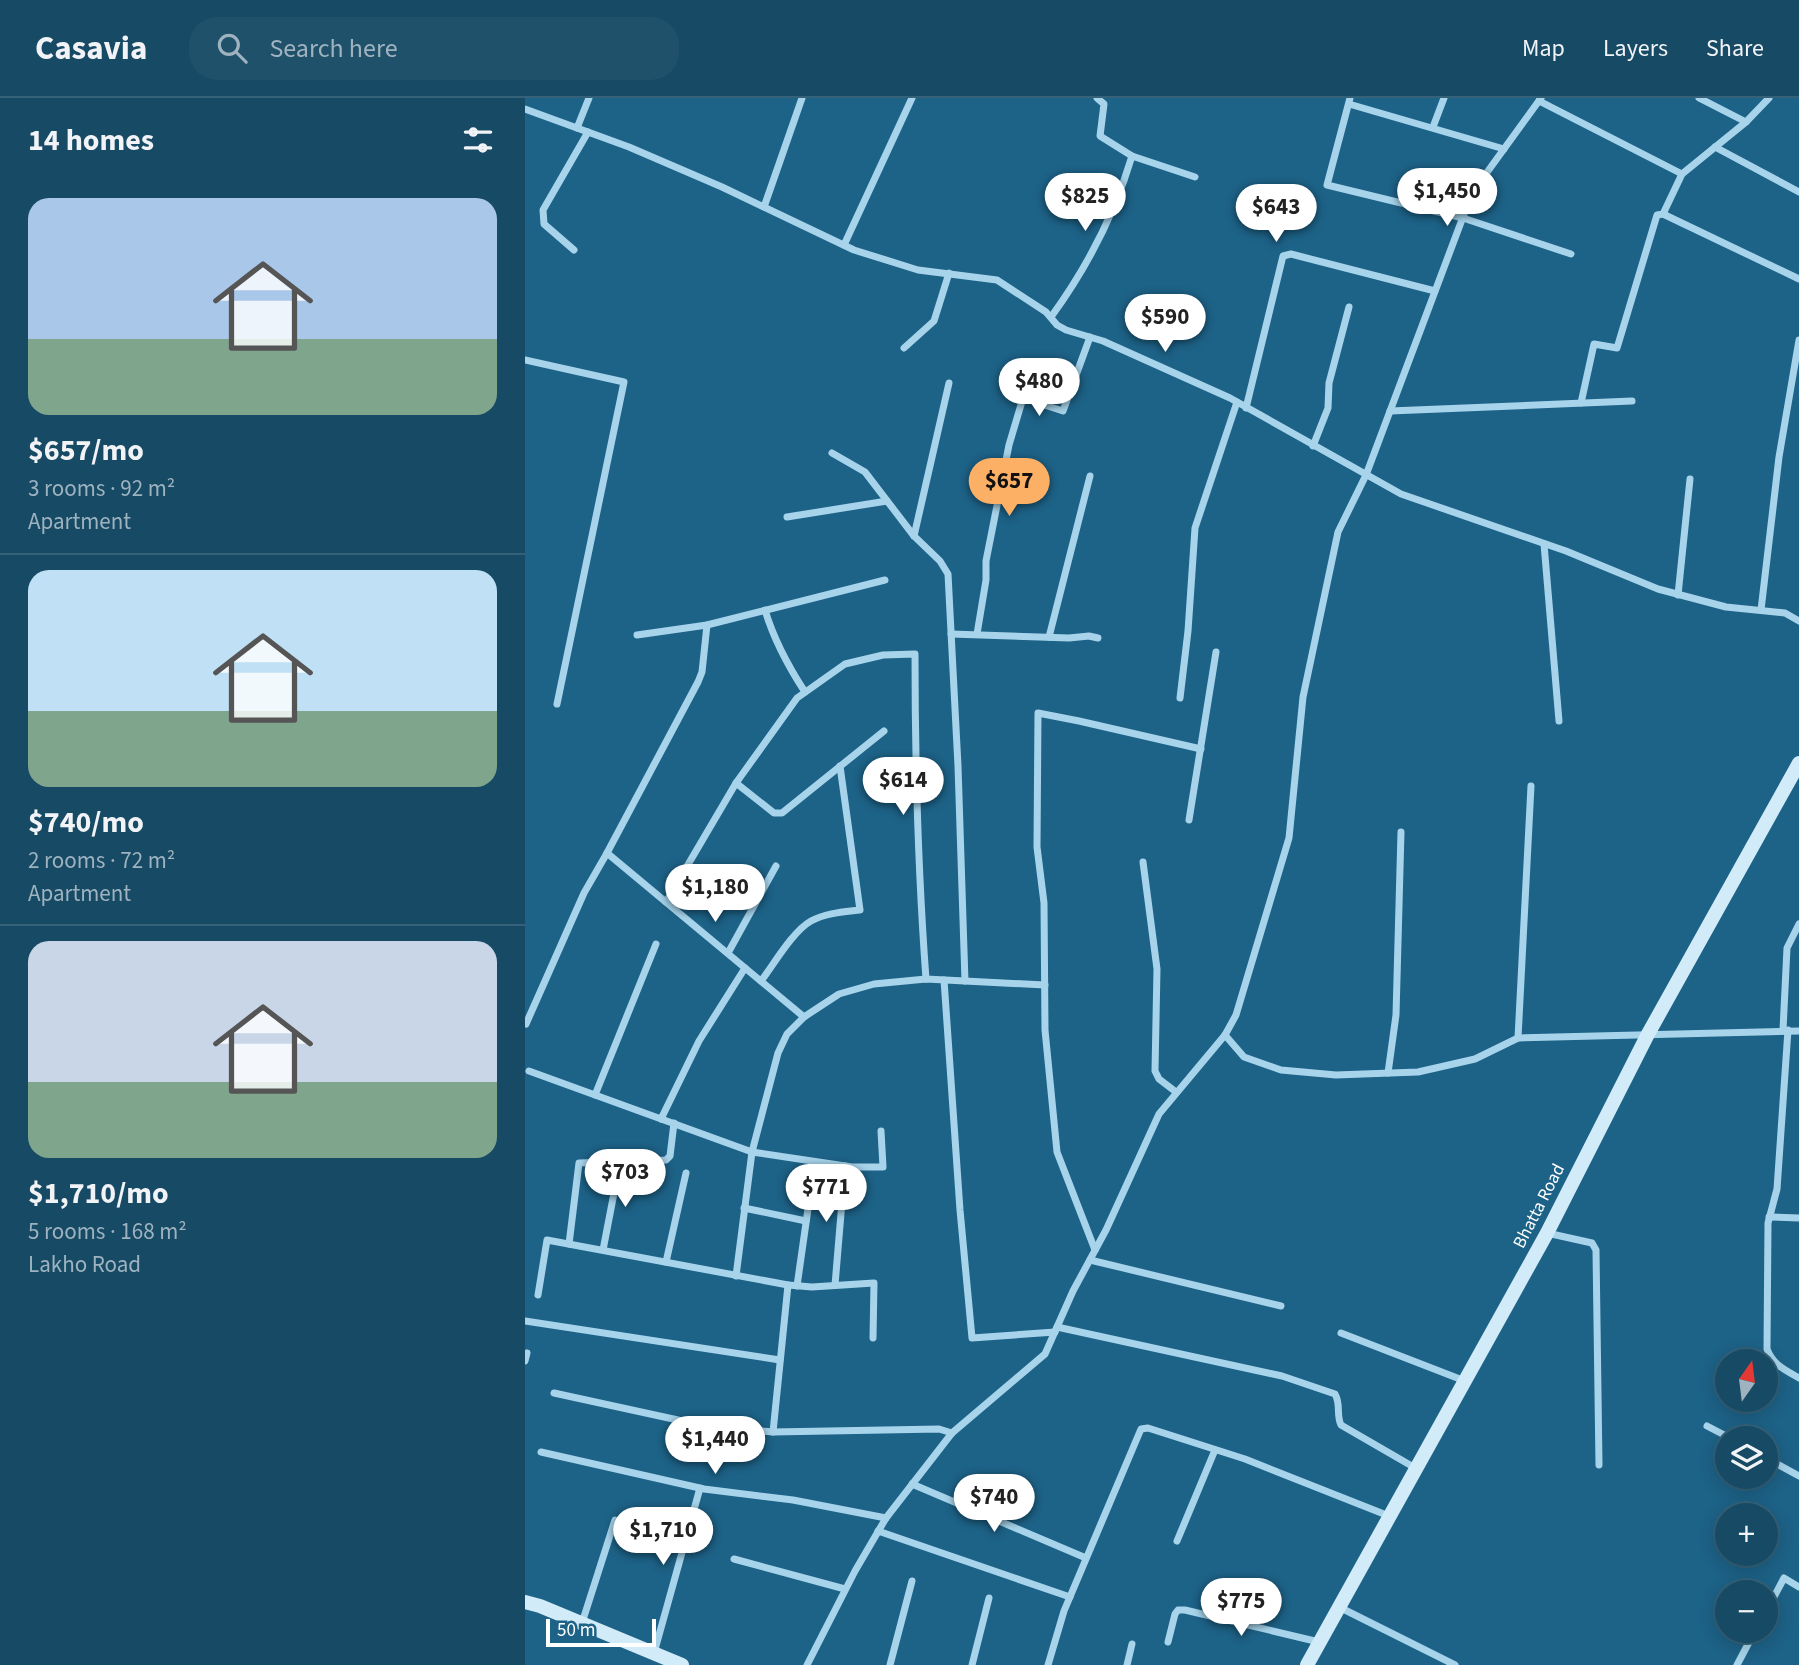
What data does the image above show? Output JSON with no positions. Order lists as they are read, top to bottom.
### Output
{
  "streets": {
    "main road": ["Bhatta Road"]
  },
  "scale_bar": "50 m",
  "north": "top",
  "page": {
    "header": "Casavia",
    "search": "Search here",
    "nav": ["Map", "Layers", "Share"],
    "heading": "14 homes",
    "price": [
      "$1,450",
      "$825",
      "$643",
      "$590",
      "$480",
      "$657",
      "$614",
      "$1,180",
      "$703",
      "$771",
      "$1,440",
      "$740",
      "$1,710",
      "$775"
    ],
    "list": [
      {
        "name": "$657/mo",
        "note": "3 rooms · 92 m² · Apartment"
      },
      {
        "name": "$740/mo",
        "note": "2 rooms · 72 m² · Apartment"
      },
      {
        "name": "$1,710/mo",
        "note": "5 rooms · 168 m² · Lakho Road"
      }
    ],
    "map_buttons": ["+", "−"],
    "scale": "50 m"
  }
}
